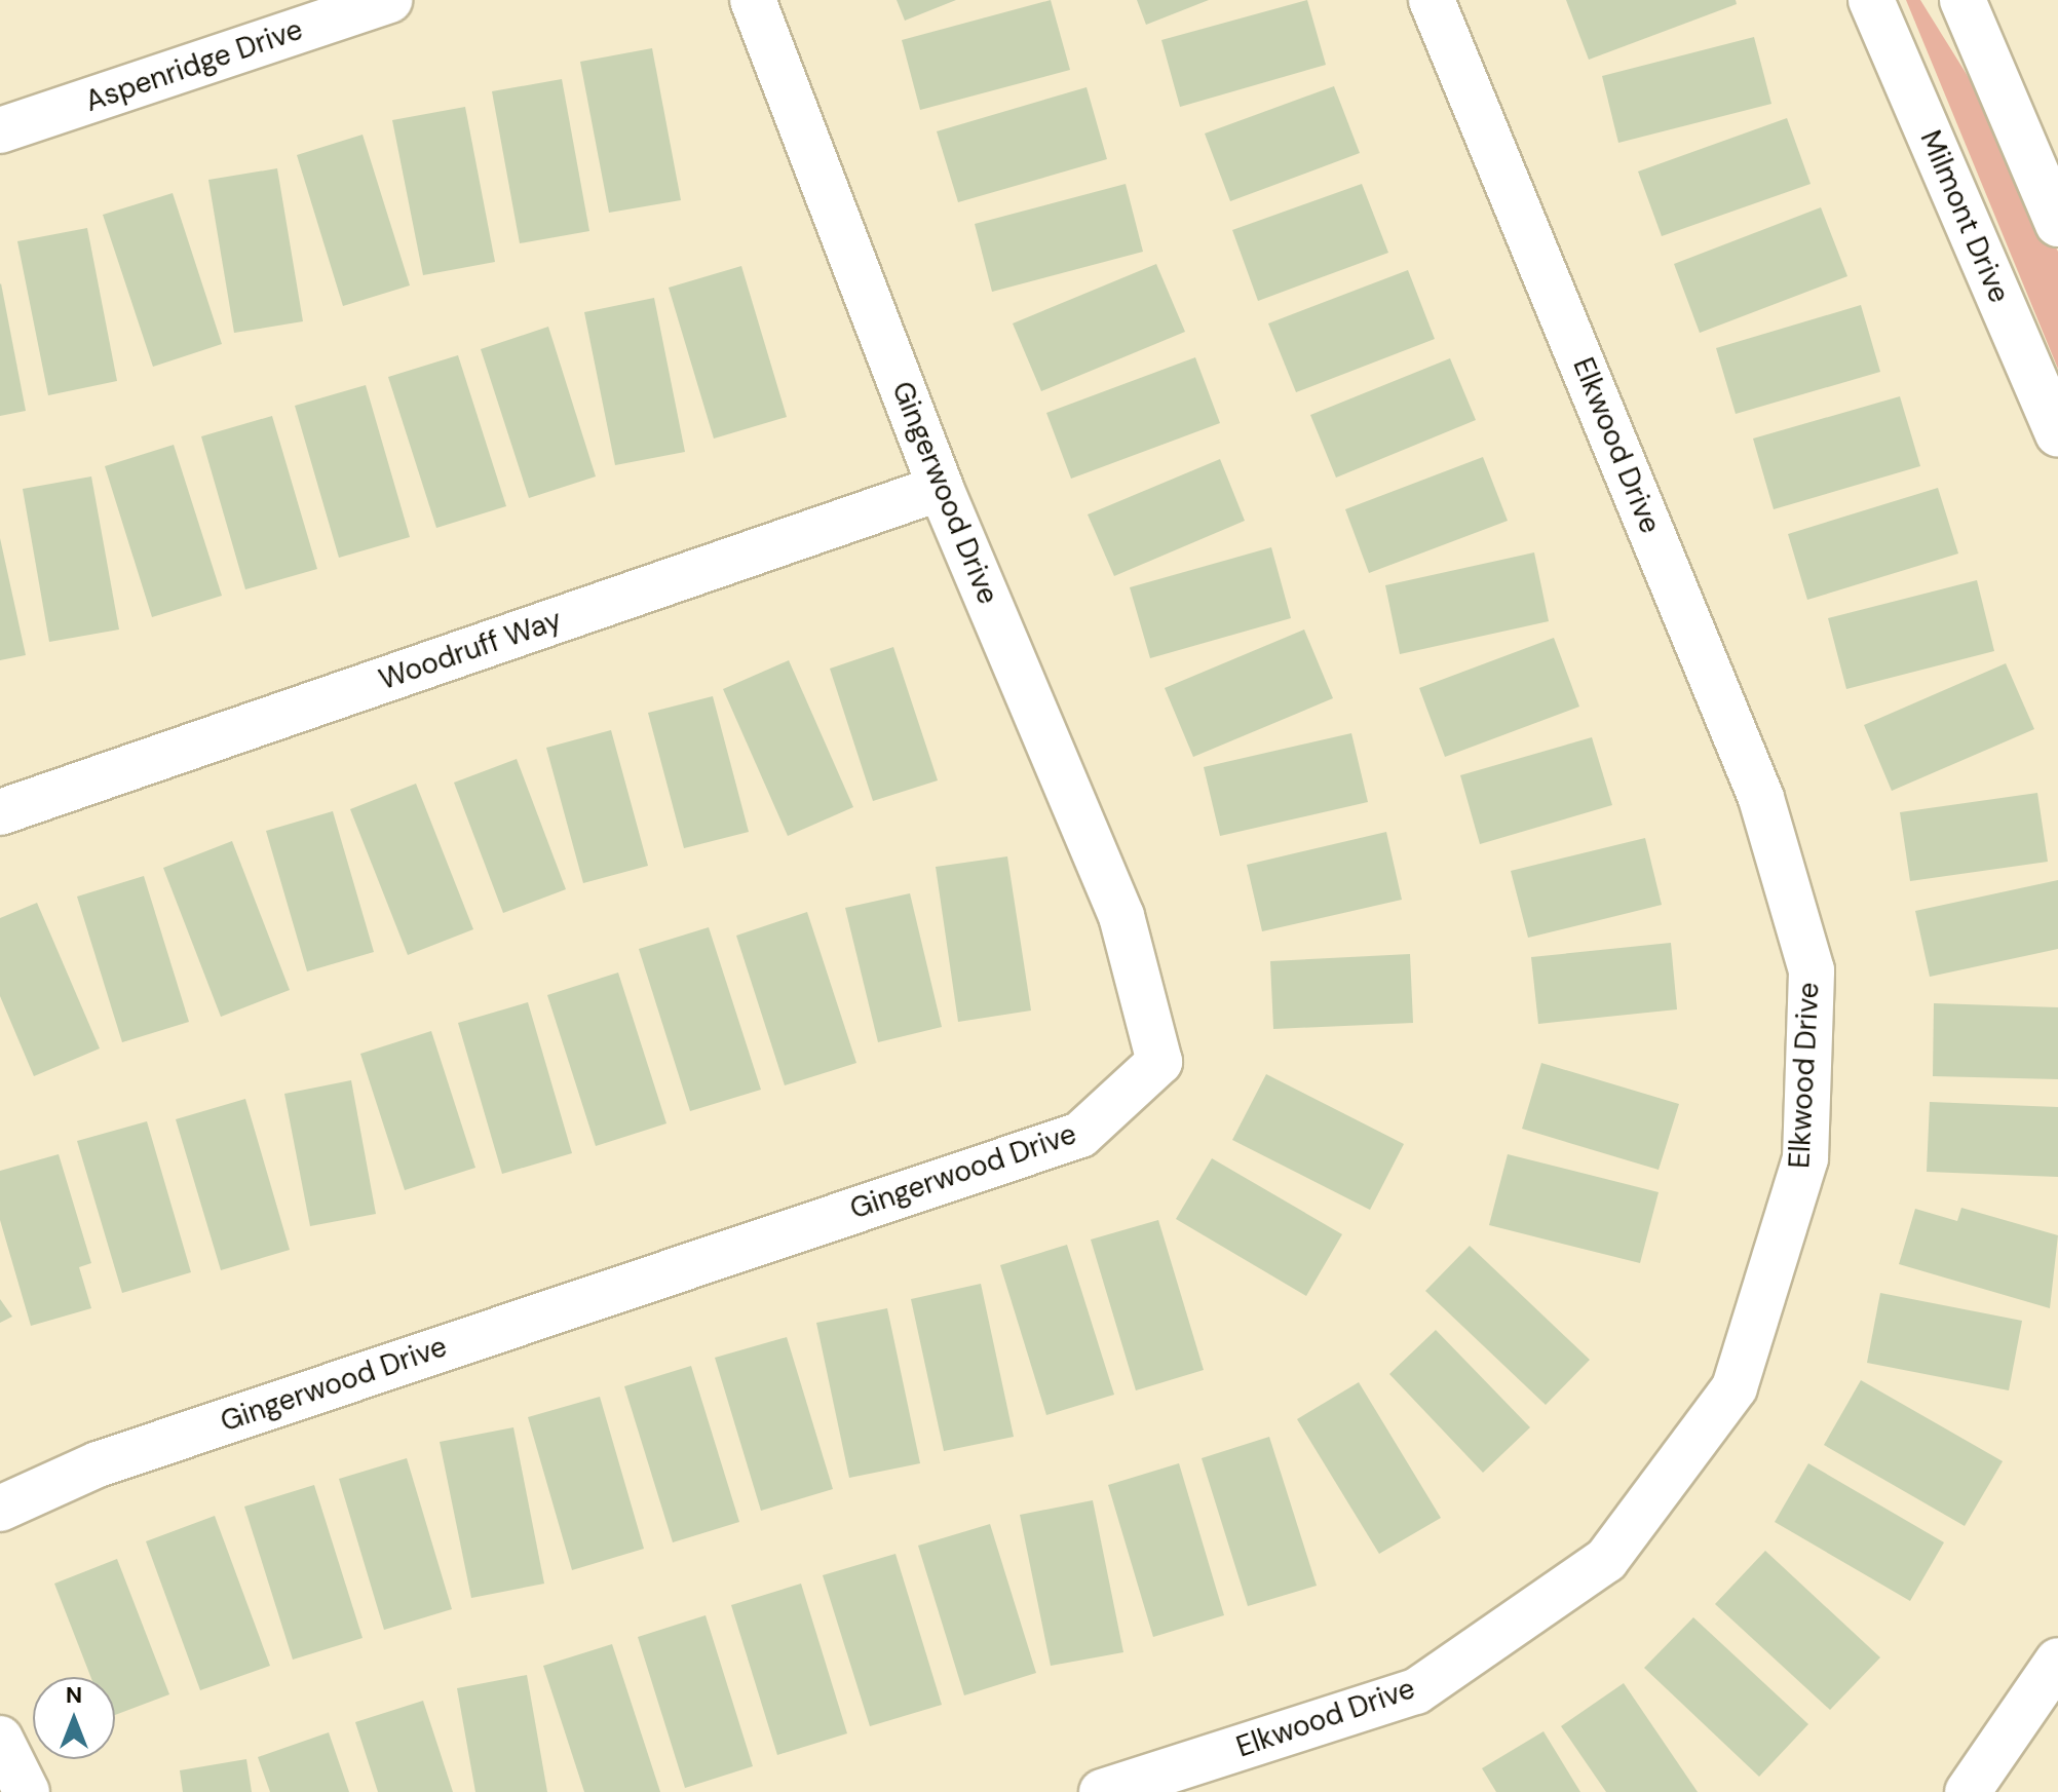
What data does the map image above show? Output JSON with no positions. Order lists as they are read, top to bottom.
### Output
{
  "streets": {
    "street": [
      "Aspenridge Drive",
      "Milmont Drive",
      "Elkwood Drive",
      "Gingerwood Drive",
      "Woodruff Way"
    ]
  },
  "crossings": [
    ["Gingerwood Drive", "Woodruff Way"]
  ],
  "north": "top"
}
